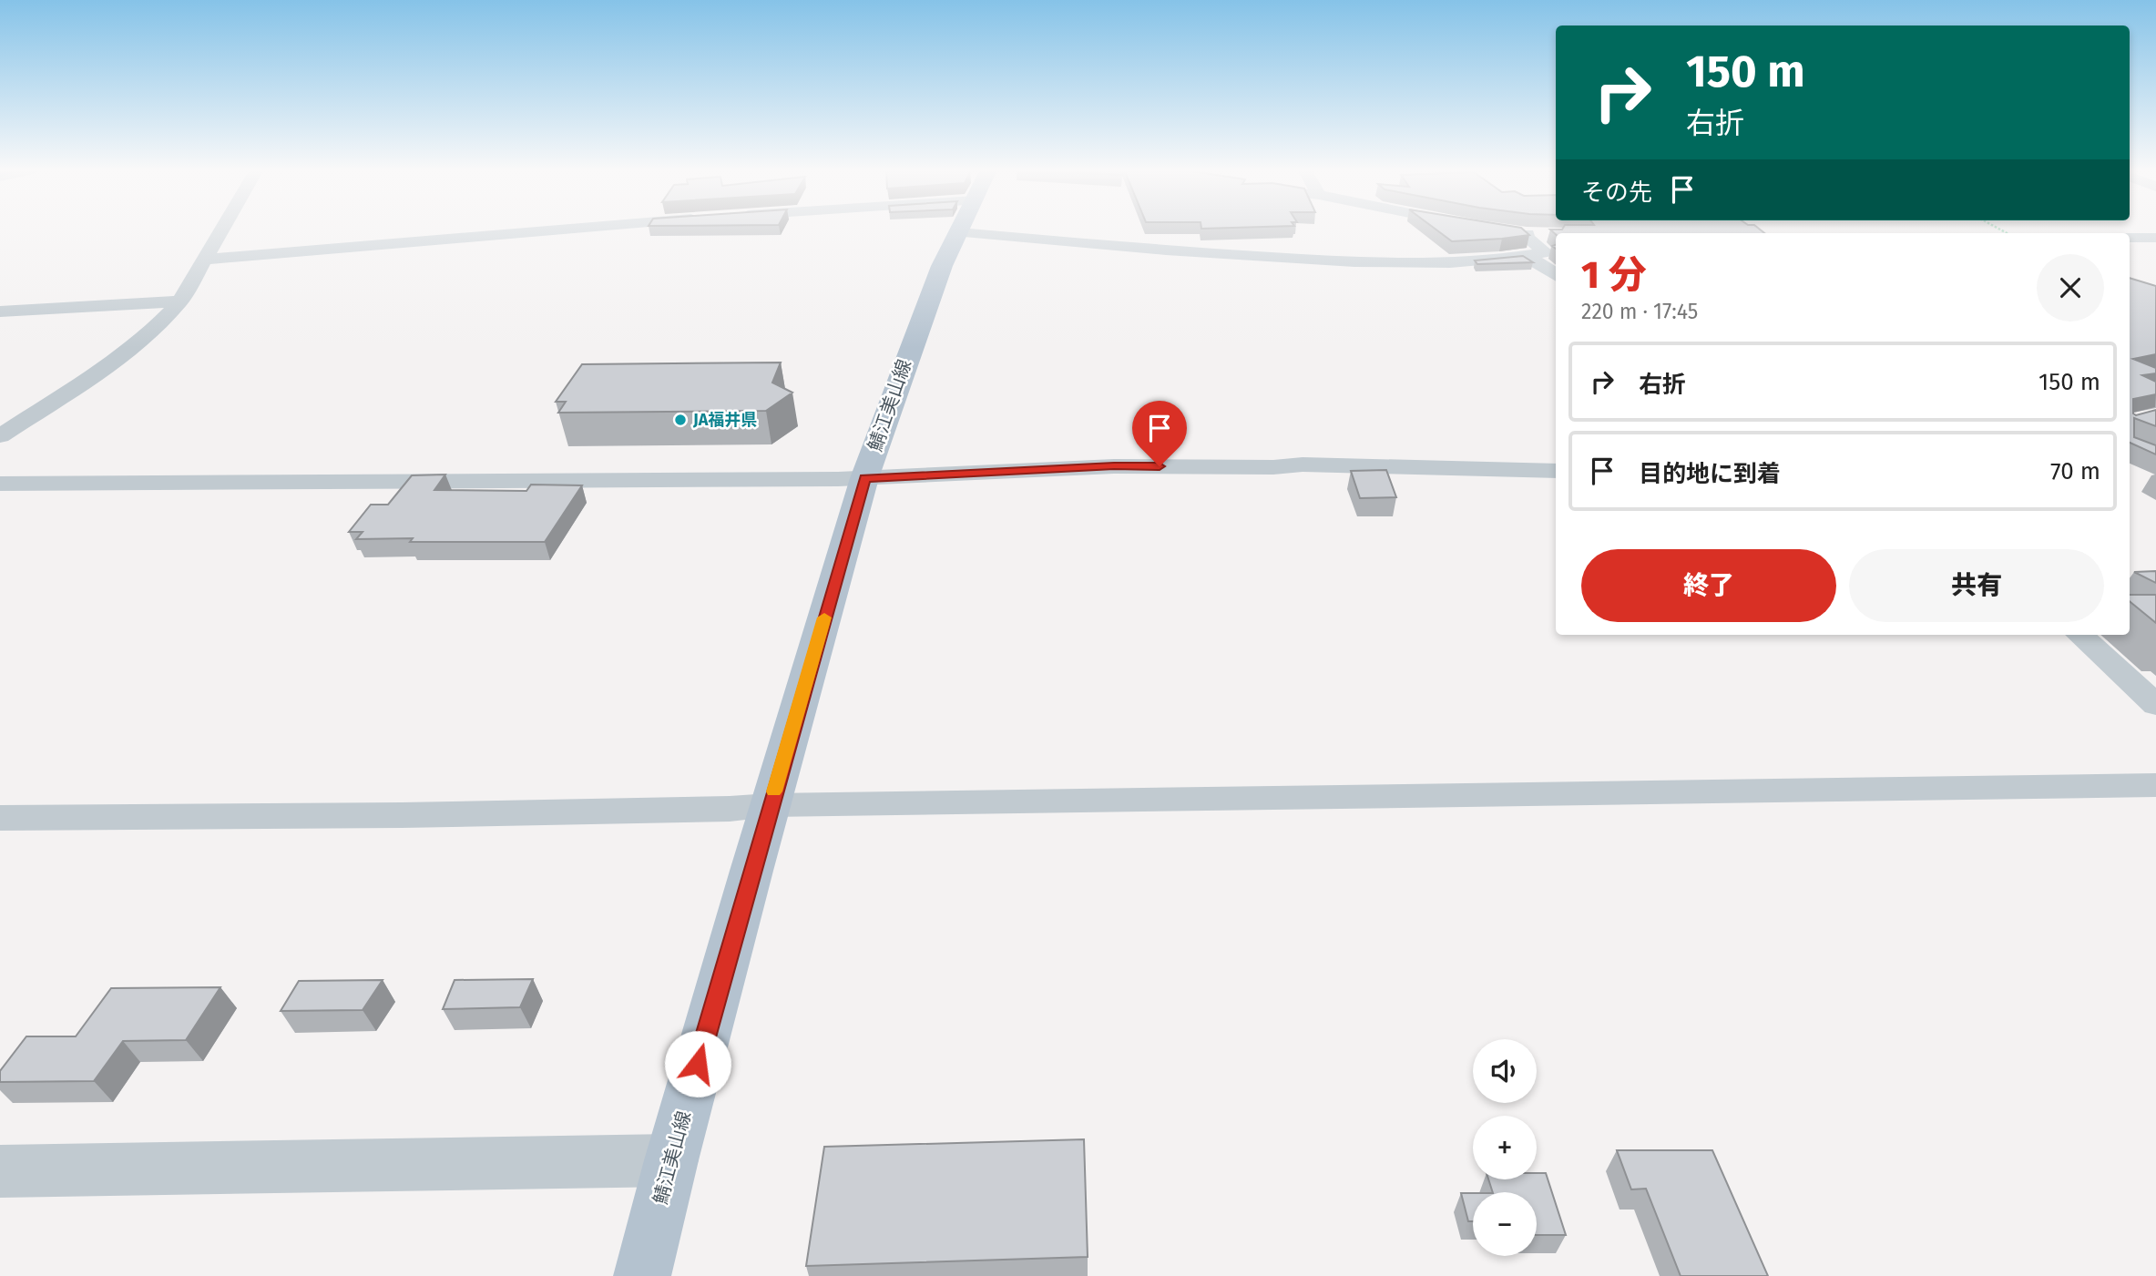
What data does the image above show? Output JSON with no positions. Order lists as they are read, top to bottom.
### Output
{
  "streets": {
    "main road": ["鯖江美山線"]
  },
  "places": ["JA福井県"],
  "page": {
    "turn": ["150 m", "右折"],
    "then": "その先",
    "heading": ["1 分", "220 m · 17:45"],
    "list": [
      {
        "name": "右折",
        "value": "150 m"
      },
      {
        "name": "目的地に到着",
        "value": "70 m"
      }
    ],
    "buttons": ["終了", "共有"],
    "map_buttons": ["+", "−"]
  }
}
